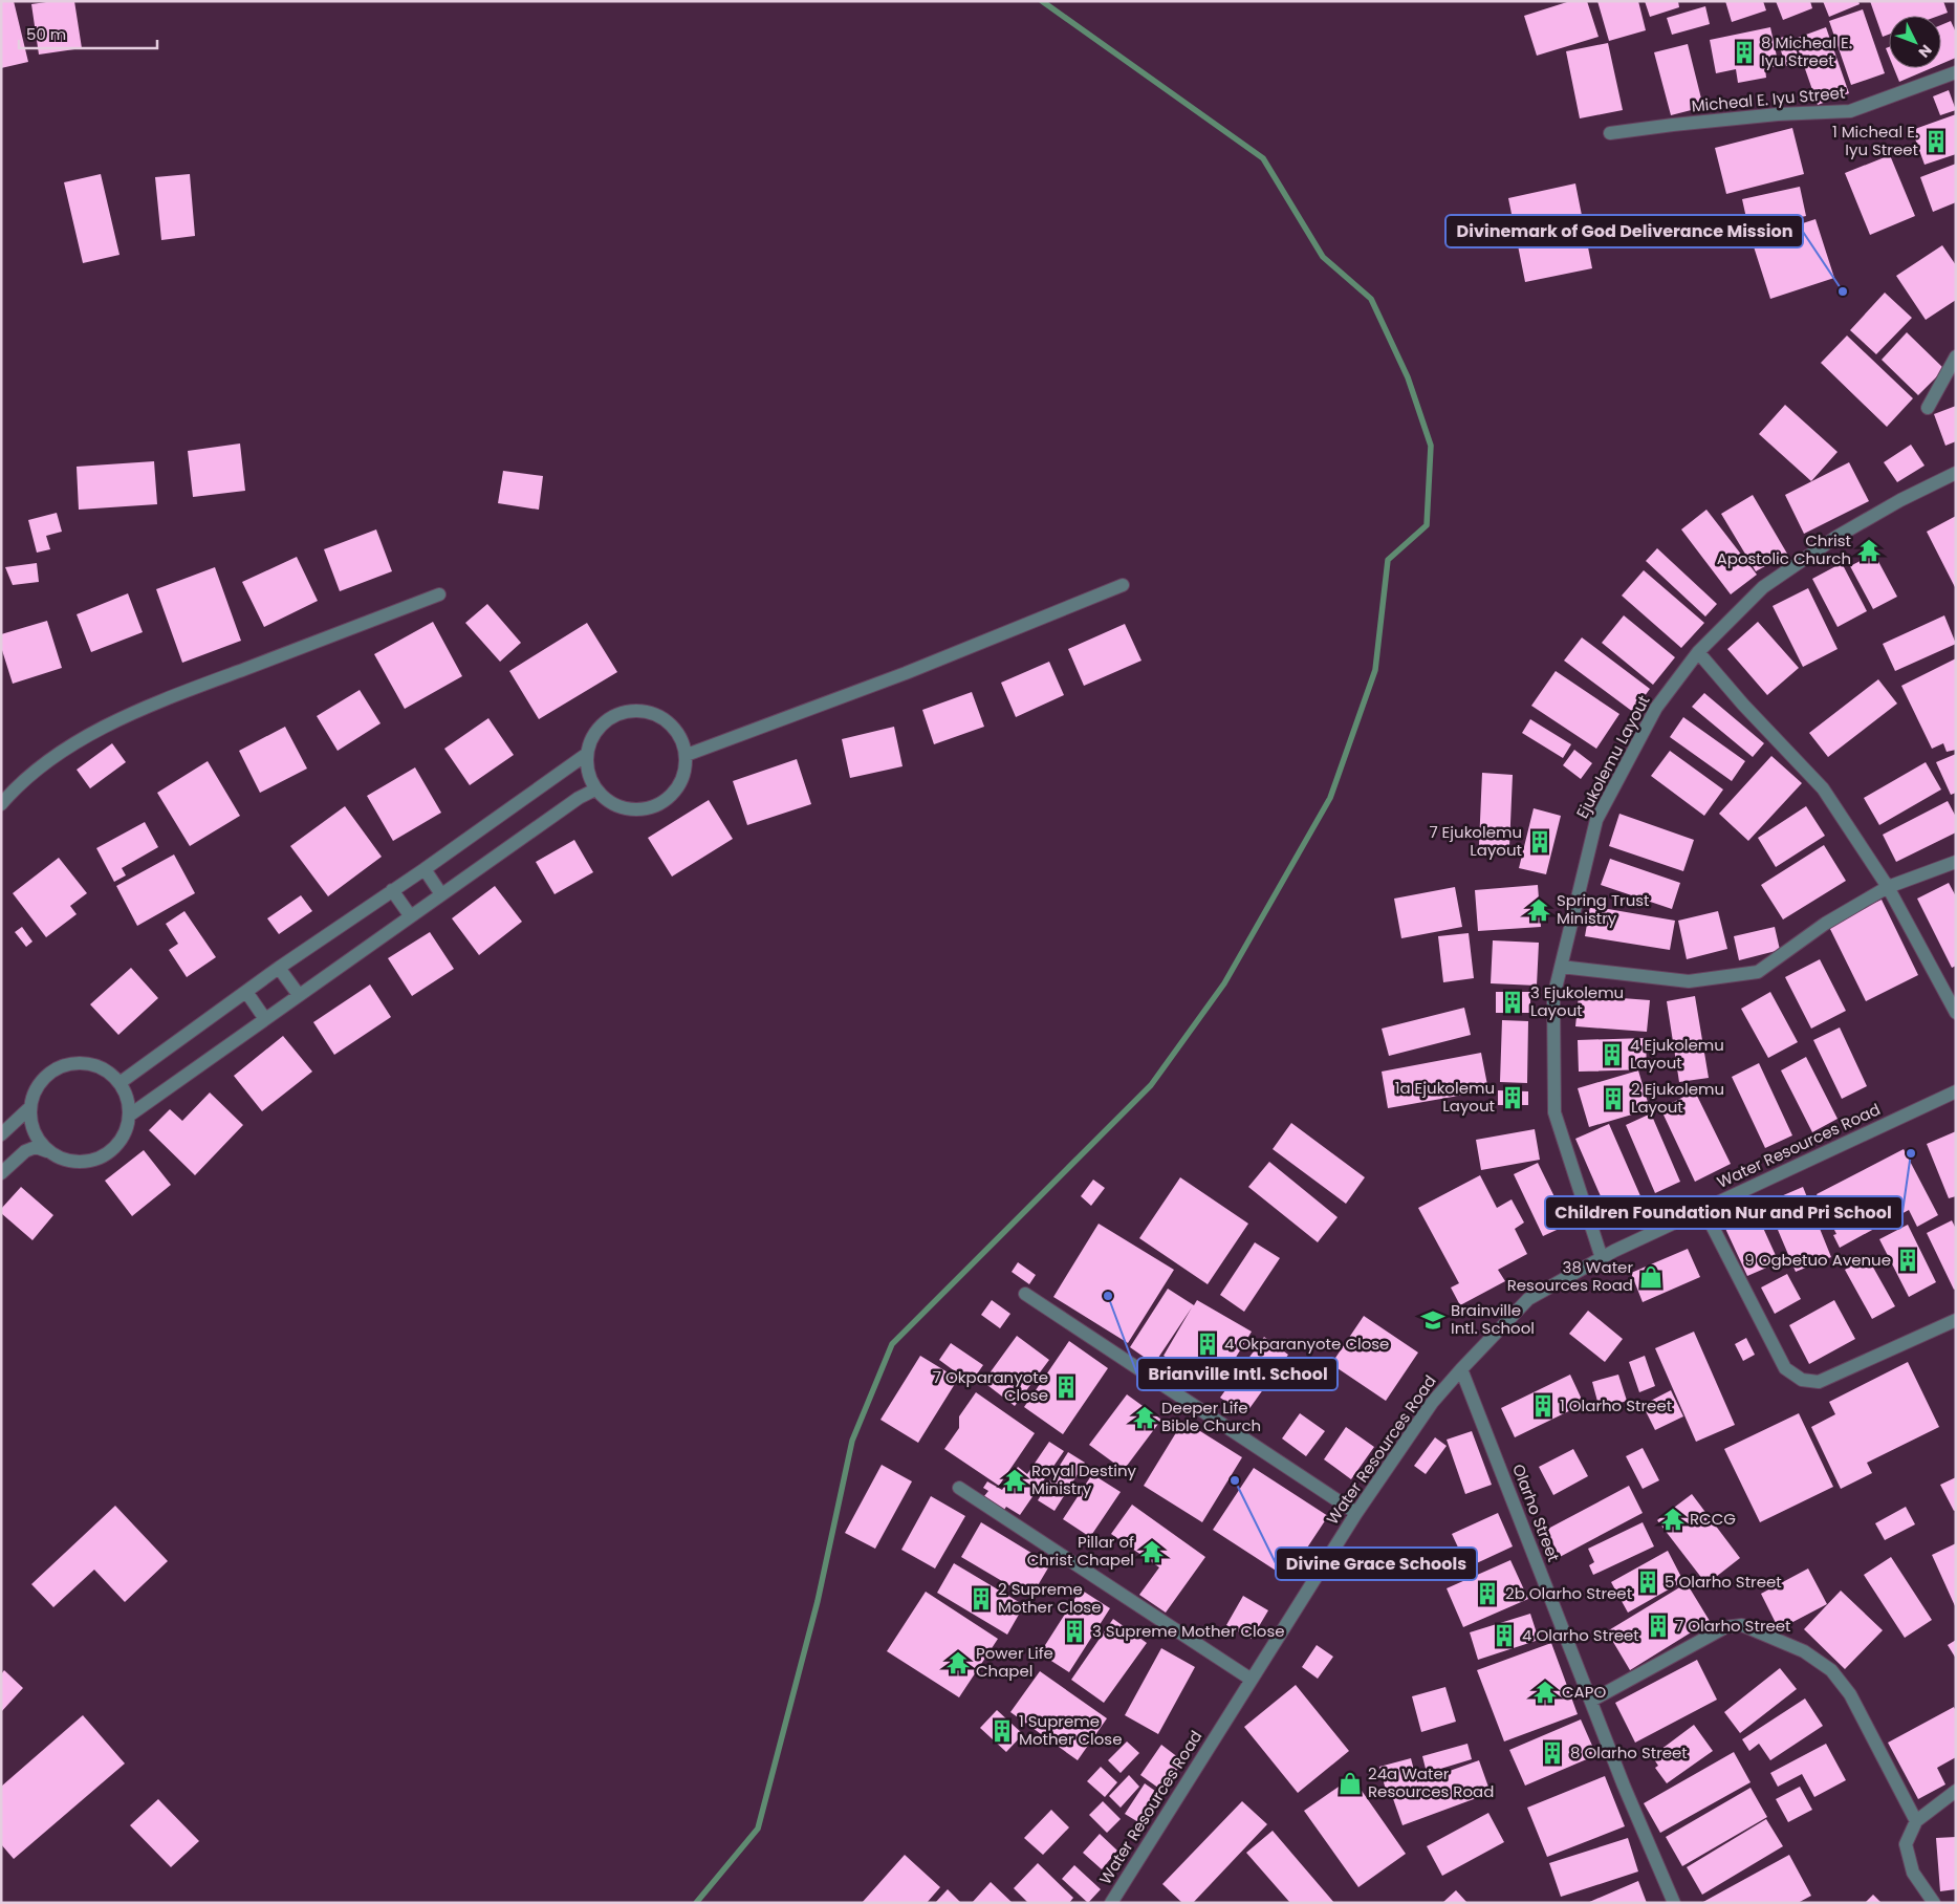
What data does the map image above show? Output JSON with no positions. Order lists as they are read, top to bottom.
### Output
{
  "streets": {
    "street": [
      "Micheal E. Iyu Street",
      "Ejukolemu Layout",
      "Water Resources Road",
      "Olarho Street"
    ]
  },
  "crossings": [
    ["Ejukolemu Layout", "Water Resources Road"],
    ["Water Resources Road", "Olarho Street"]
  ],
  "places": {
    "building": [
      "8 Micheal E. Iyu Street",
      "1 Micheal E. Iyu Street",
      "7 Ejukolemu Layout",
      "3 Ejukolemu Layout",
      "4 Ejukolemu Layout",
      "1a Ejukolemu Layout",
      "2 Ejukolemu Layout",
      "9 Ogbetuo Avenue",
      "4 Okparanyote Close",
      "7 Okparanyote Close",
      "1 Olarho Street",
      "5 Olarho Street",
      "2b Olarho Street",
      "2 Supreme Mother Close",
      "7 Olarho Street",
      "3 Supreme Mother Close",
      "4 Olarho Street",
      "1 Supreme Mother Close",
      "8 Olarho Street"
    ],
    "other": [
      "Divinemark of God Deliverance Mission",
      "Children Foundation Nur and Pri School",
      "Brianville Intl. School",
      "Divine Grace Schools"
    ],
    "temple": [
      "Christ Apostolic Church",
      "Spring Trust Ministry",
      "Deeper Life Bible Church",
      "Royal Destiny Ministry",
      "RCCG",
      "Pillar of Christ Chapel",
      "Power Life Chapel",
      "CAPO"
    ],
    "shop": ["38 Water Resources Road", "24a Water Resources Road"],
    "school or university": ["Brainville Intl. School"]
  },
  "scale_bar": "50 m",
  "north": "bottom right"
}
